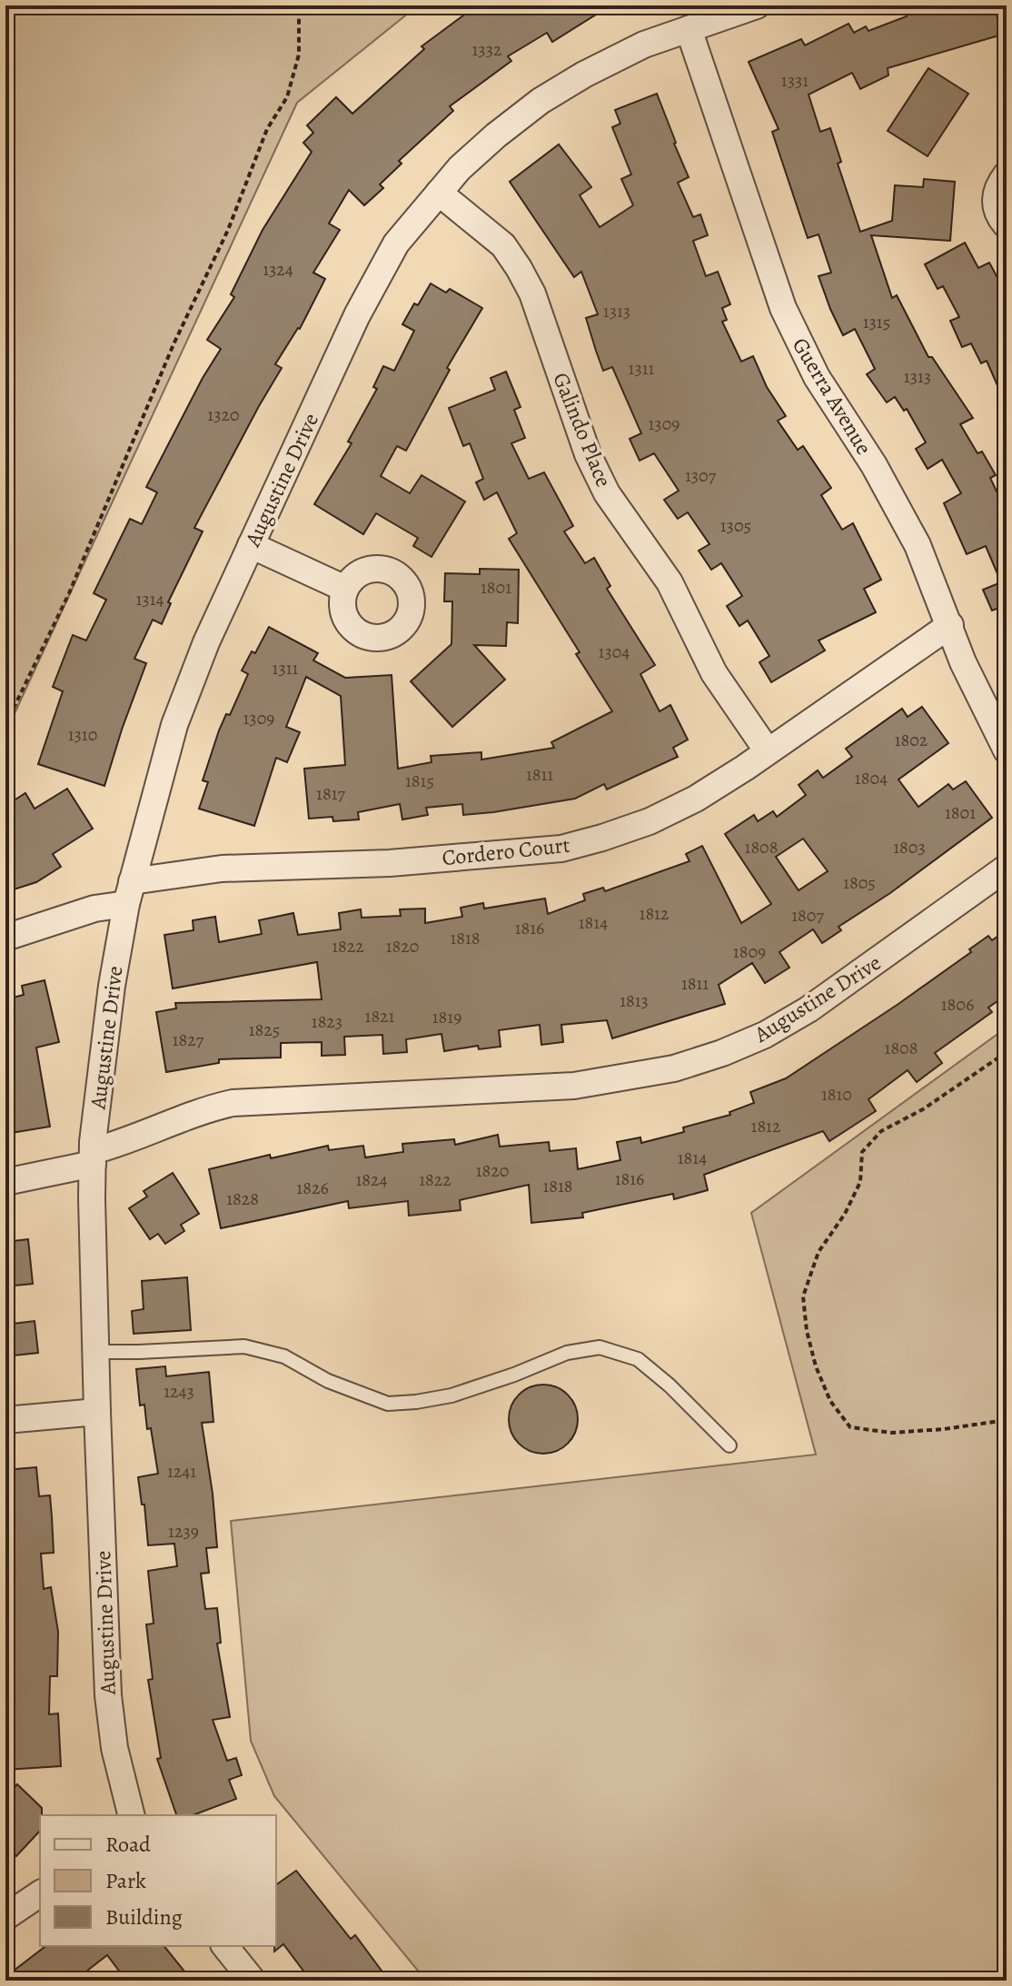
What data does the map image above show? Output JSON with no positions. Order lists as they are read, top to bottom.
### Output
{
  "streets": {
    "street": [
      "Guerra Avenue",
      "Galindo Place",
      "Augustine Drive",
      "Cordero Court"
    ]
  },
  "crossings": [
    ["Guerra Avenue", "Augustine Drive"],
    ["Guerra Avenue", "Cordero Court"],
    ["Galindo Place", "Augustine Drive"],
    ["Galindo Place", "Cordero Court"],
    ["Augustine Drive", "Cordero Court"]
  ],
  "house_numbers": [
    "1332",
    "1331",
    "1324",
    "1313",
    "1315",
    "1311",
    "1313",
    "1320",
    "1309",
    "1307",
    "1305",
    "1801",
    "1314",
    "1304",
    "1311",
    "1309",
    "1310",
    "1802",
    "1811",
    "1804",
    "1815",
    "1817",
    "1801",
    "1808",
    "1803",
    "1805",
    "1812",
    "1807",
    "1814",
    "1816",
    "1818",
    "1822",
    "1820",
    "1809",
    "1811",
    "1813",
    "1806",
    "1821",
    "1819",
    "1823",
    "1825",
    "1827",
    "1808",
    "1810",
    "1812",
    "1814",
    "1820",
    "1816",
    "1824",
    "1822",
    "1818",
    "1826",
    "1828",
    "1243",
    "1241",
    "1239"
  ],
  "legend": ["Road", "Park", "Building"]
}
